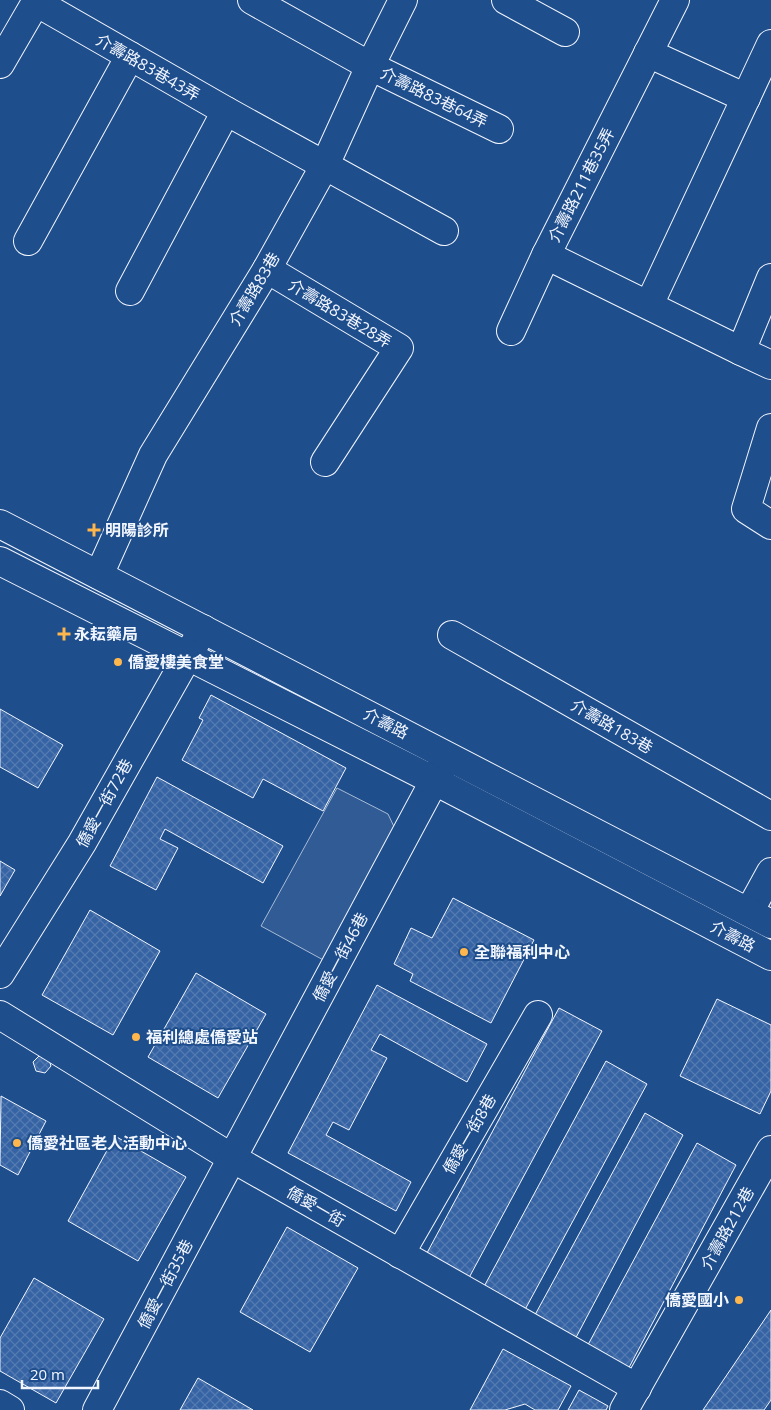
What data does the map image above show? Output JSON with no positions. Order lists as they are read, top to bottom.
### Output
{
  "streets": {
    "main road": [
      "介壽路83巷43弄",
      "介壽路83巷64弄",
      "介壽路211巷35弄",
      "介壽路83巷",
      "介壽路83巷28弄",
      "介壽路",
      "介壽路183巷",
      "僑愛一街72巷",
      "僑愛一街46巷",
      "僑愛一街8巷",
      "僑愛一街",
      "介壽路212巷",
      "僑愛一街35巷"
    ]
  },
  "crossings": [
    ["介壽路83巷43弄", "介壽路83巷"],
    ["介壽路83巷64弄", "介壽路83巷"],
    ["介壽路83巷", "介壽路83巷28弄"],
    ["介壽路83巷", "介壽路"],
    ["介壽路", "僑愛一街72巷"],
    ["介壽路", "僑愛一街46巷"],
    ["僑愛一街46巷", "僑愛一街"],
    ["僑愛一街46巷", "僑愛一街35巷"],
    ["僑愛一街8巷", "僑愛一街"],
    ["僑愛一街", "介壽路212巷"],
    ["僑愛一街", "僑愛一街35巷"]
  ],
  "places": {
    "health": ["明陽診所", "永耘藥局"],
    "other": [
      "僑愛樓美食堂",
      "全聯福利中心",
      "福利總處僑愛站",
      "僑愛社區老人活動中心",
      "僑愛國小"
    ]
  },
  "scale_bar": "20 m"
}
